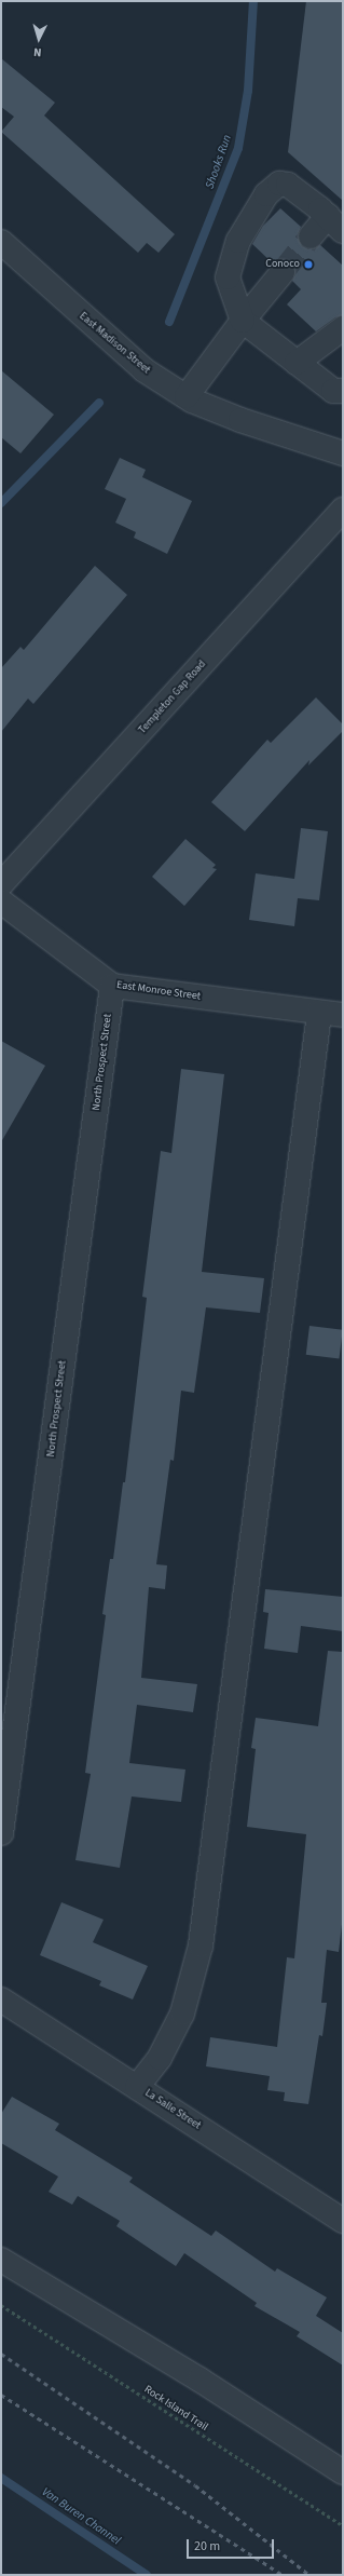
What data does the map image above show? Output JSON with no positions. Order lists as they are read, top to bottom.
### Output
{
  "streets": {
    "street": [
      "East Madison Street",
      "Templeton Gap Road",
      "East Monroe Street",
      "North Prospect Street",
      "La Salle Street"
    ],
    "path": ["Rock Island Trail"]
  },
  "crossings": [
    ["East Monroe Street", "North Prospect Street"]
  ],
  "water": ["Shooks Run", "Van Buren Channel"],
  "places": ["Conoco"],
  "scale_bar": "20 m",
  "north": "bottom"
}
